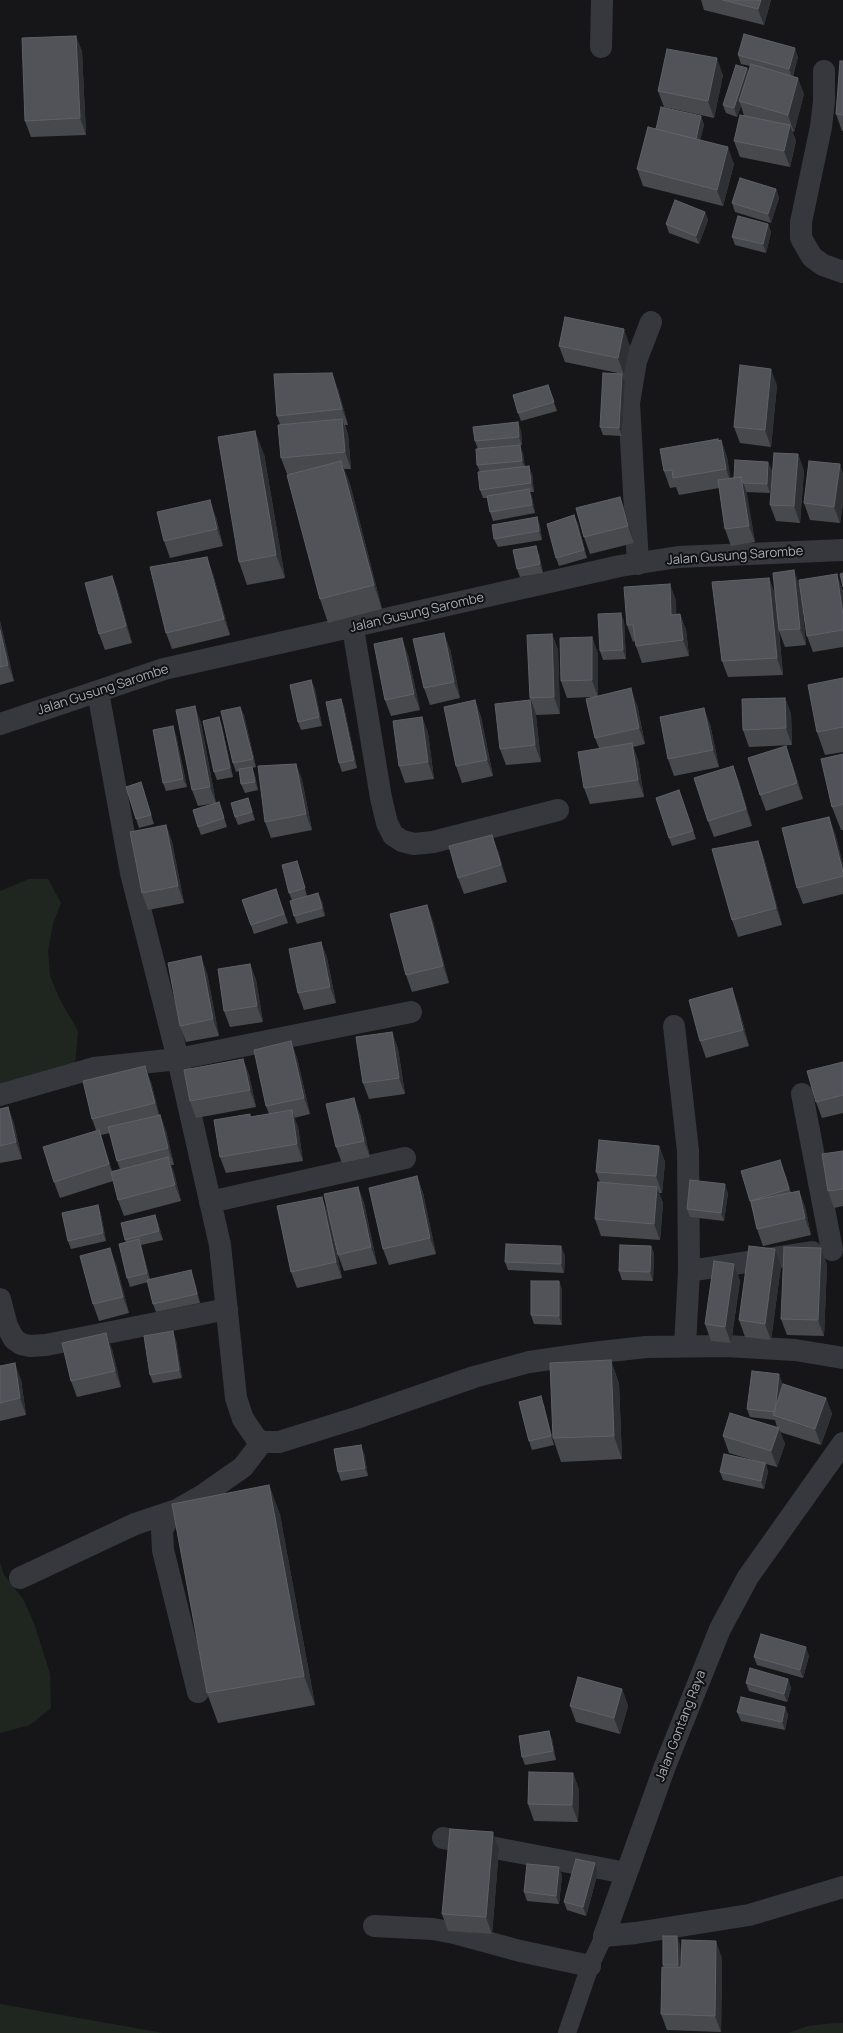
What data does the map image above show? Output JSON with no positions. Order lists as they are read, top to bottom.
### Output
{
  "streets": {
    "street": ["Jalan Gusung Sarombe", "Jalan Gontang Raya"]
  }
}
